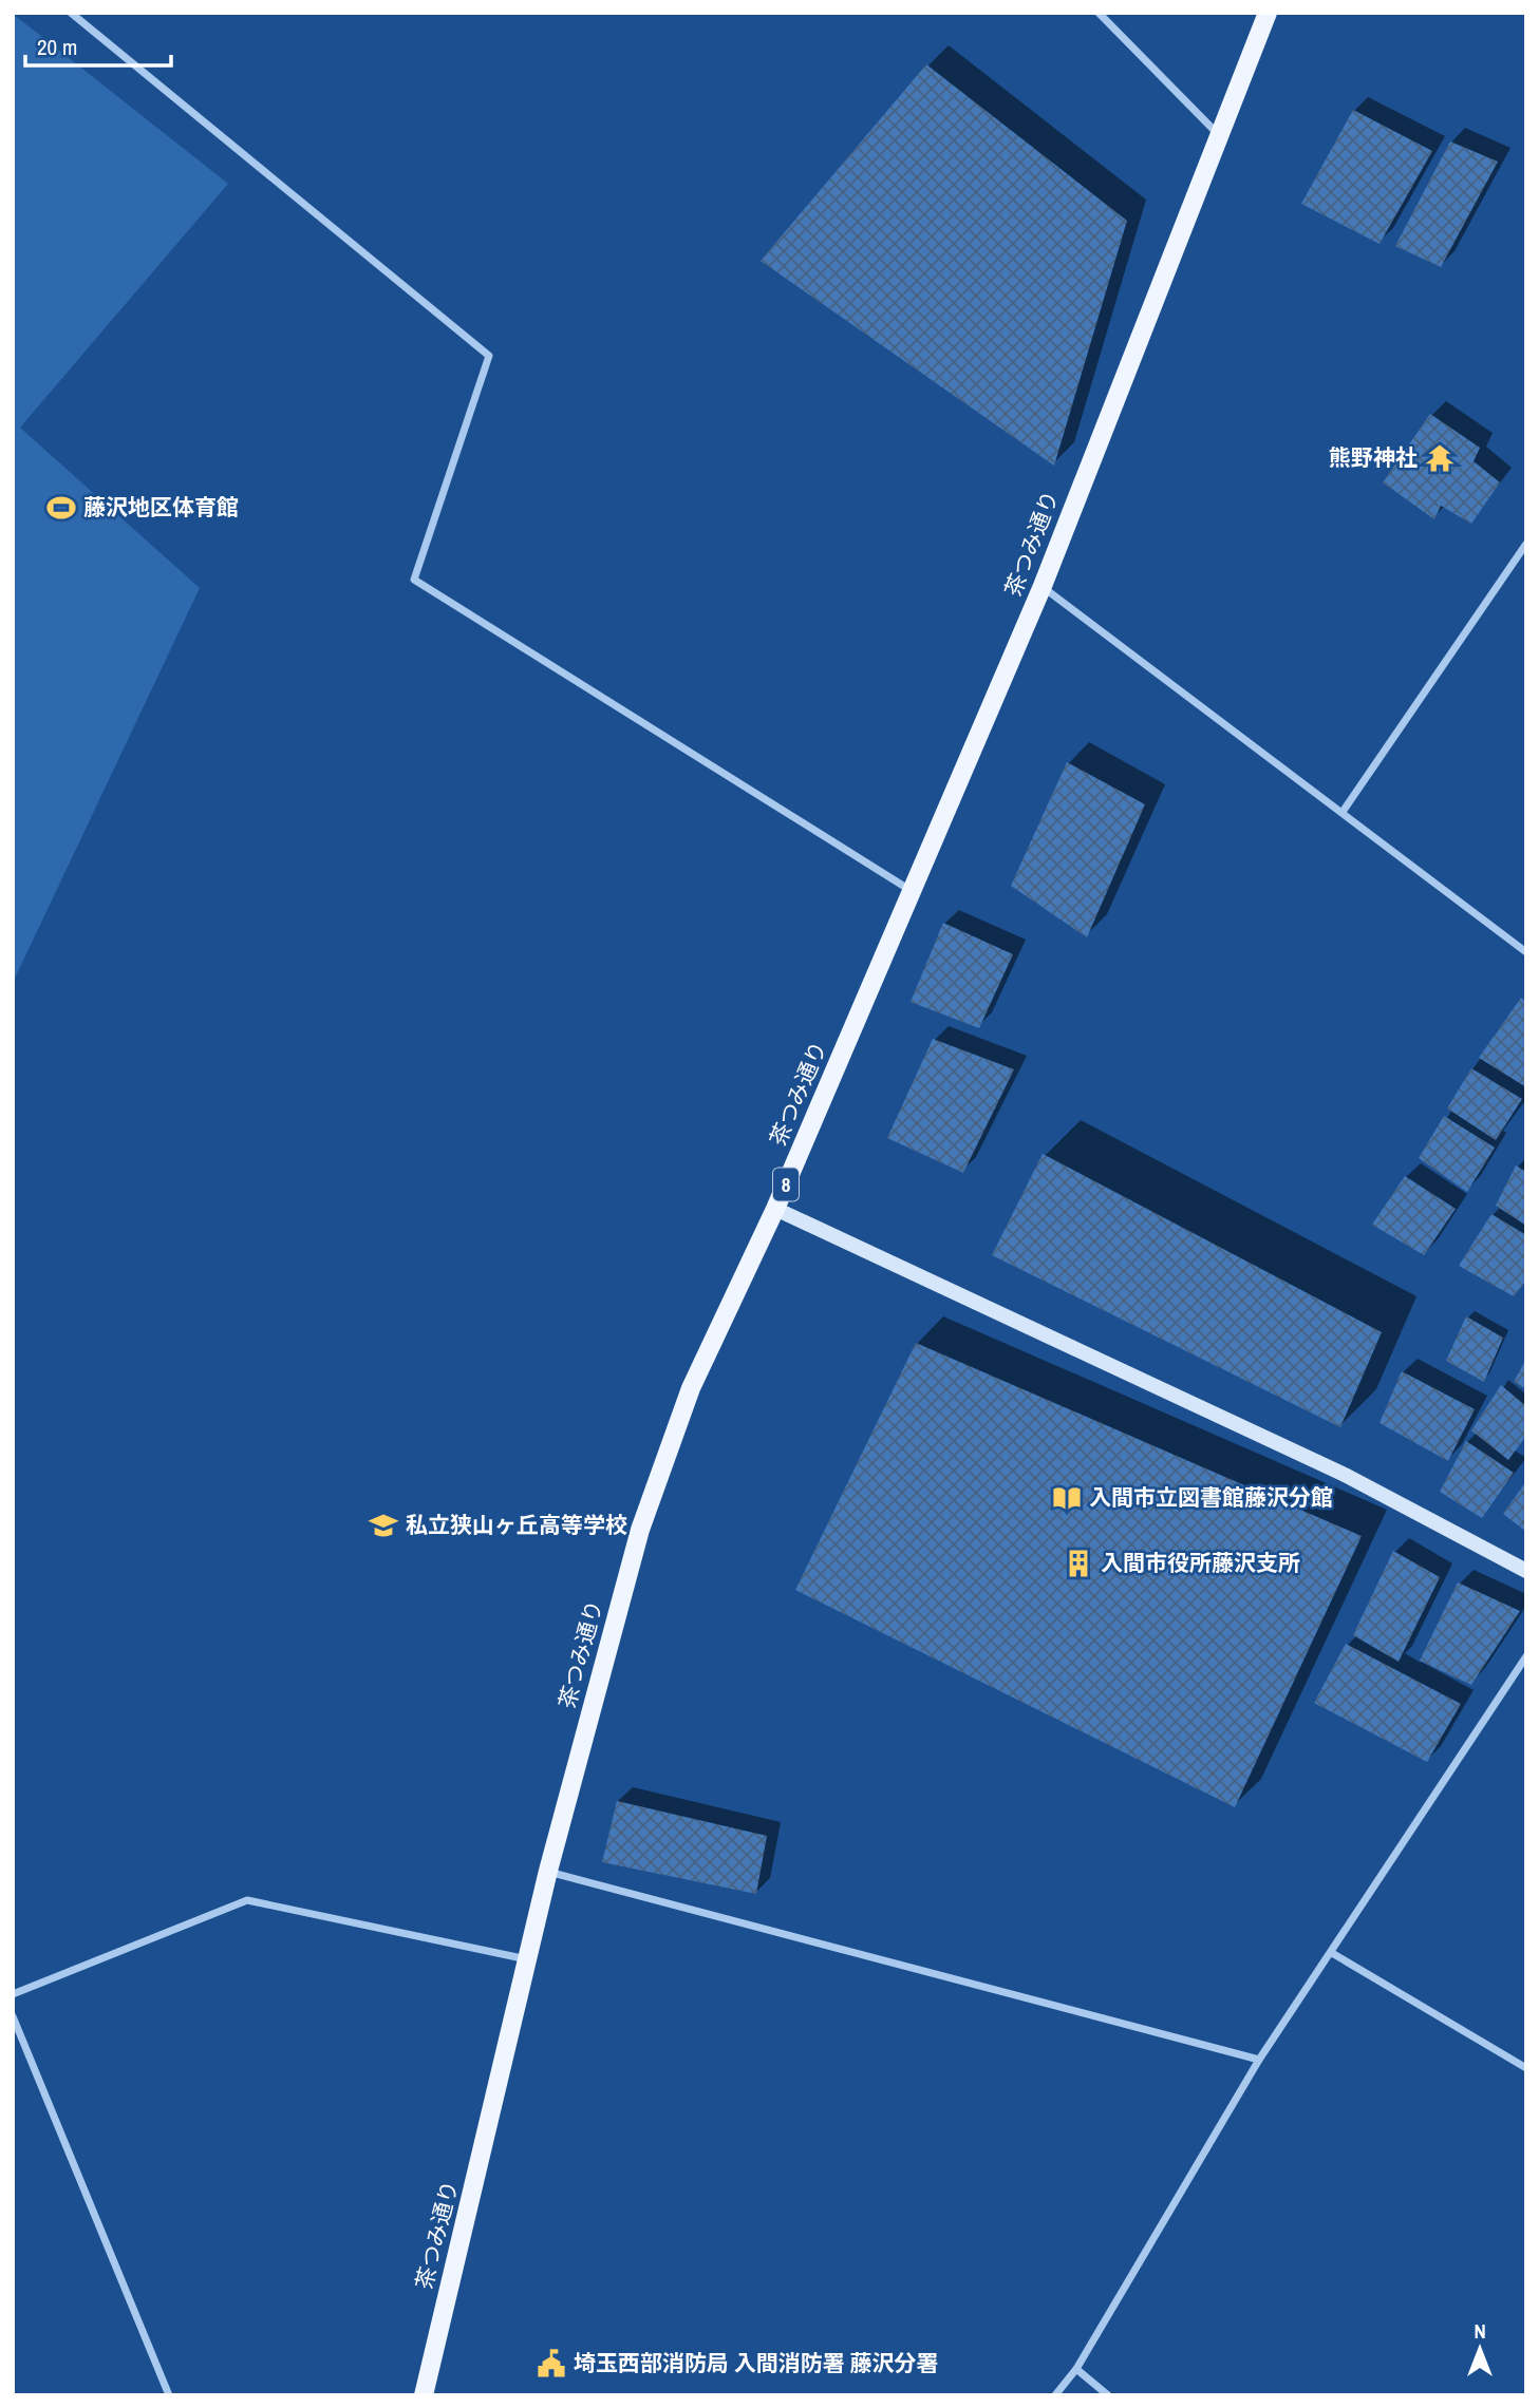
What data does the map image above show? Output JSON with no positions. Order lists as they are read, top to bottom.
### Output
{
  "streets": {
    "main road": ["茶つみ通り", "8"]
  },
  "places": {
    "temple": ["熊野神社"],
    "sports": ["藤沢地区体育館"],
    "library": ["入間市立図書館藤沢分館"],
    "school or university": ["私立狭山ヶ丘高等学校"],
    "building": ["入間市役所藤沢支所"],
    "public building": ["埼玉西部消防局 入間消防署 藤沢分署"]
  },
  "scale_bar": "20 m",
  "north": "top"
}
